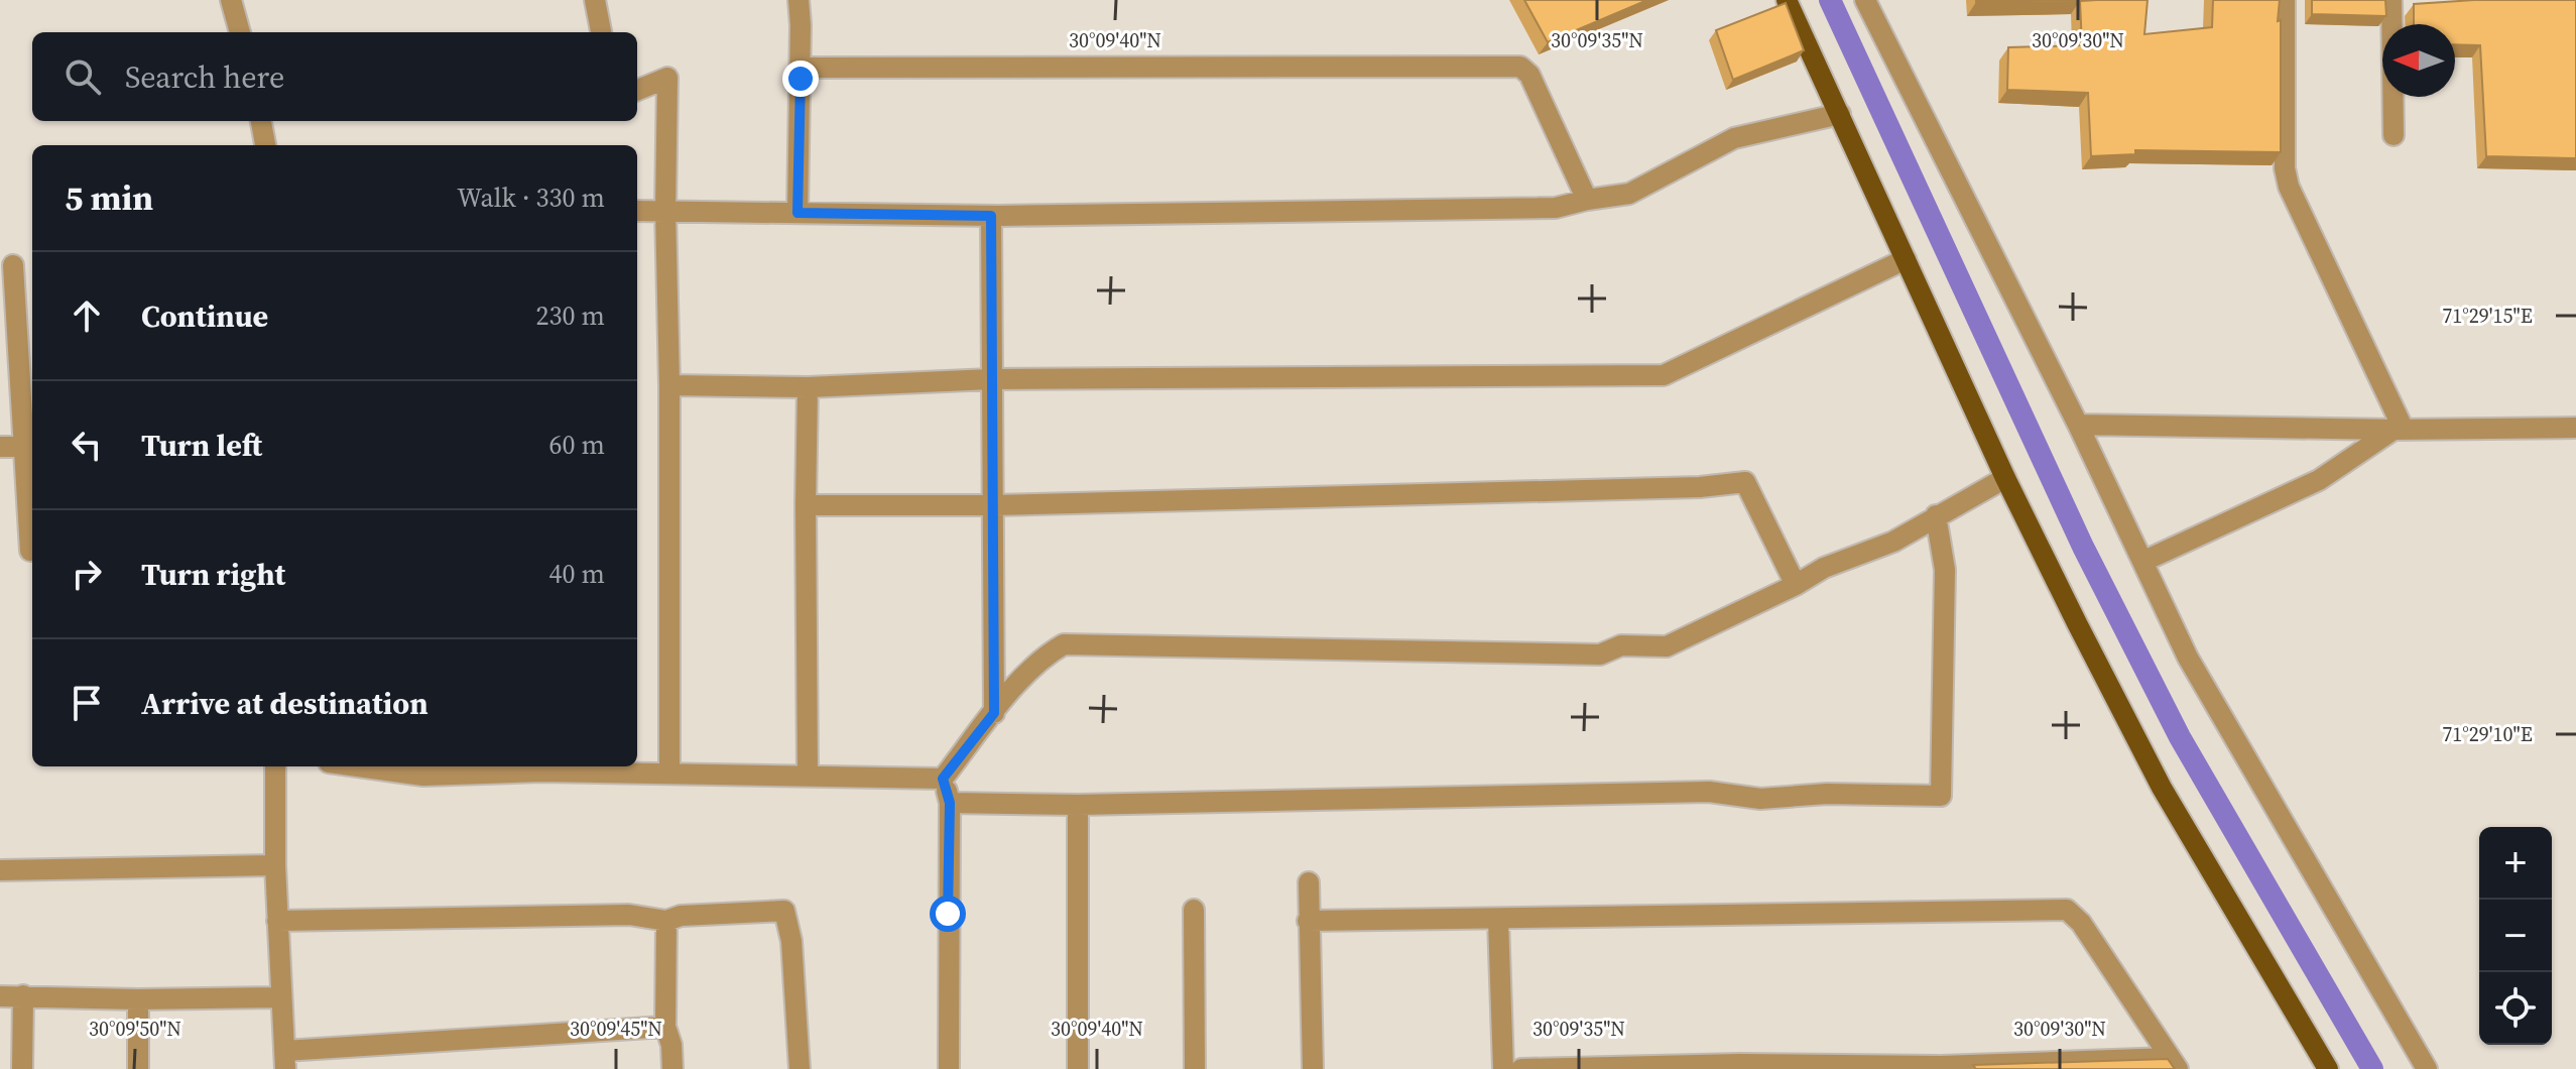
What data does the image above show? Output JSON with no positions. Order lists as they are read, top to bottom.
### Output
{
  "north": "left",
  "page": {
    "search": "Search here",
    "heading": ["5 min", "Walk · 330 m"],
    "list": [
      ["Continue", "230 m"],
      ["Turn left", "60 m"],
      ["Turn right", "40 m"],
      "Arrive at destination"
    ],
    "map_buttons": ["+", "−"]
  },
  "coordinates": [
    "30°09'40\"N",
    "30°09'35\"N",
    "30°09'30\"N",
    "71°29'15\"E",
    "71°29'10\"E",
    "30°09'50\"N",
    "30°09'45\"N"
  ]
}
